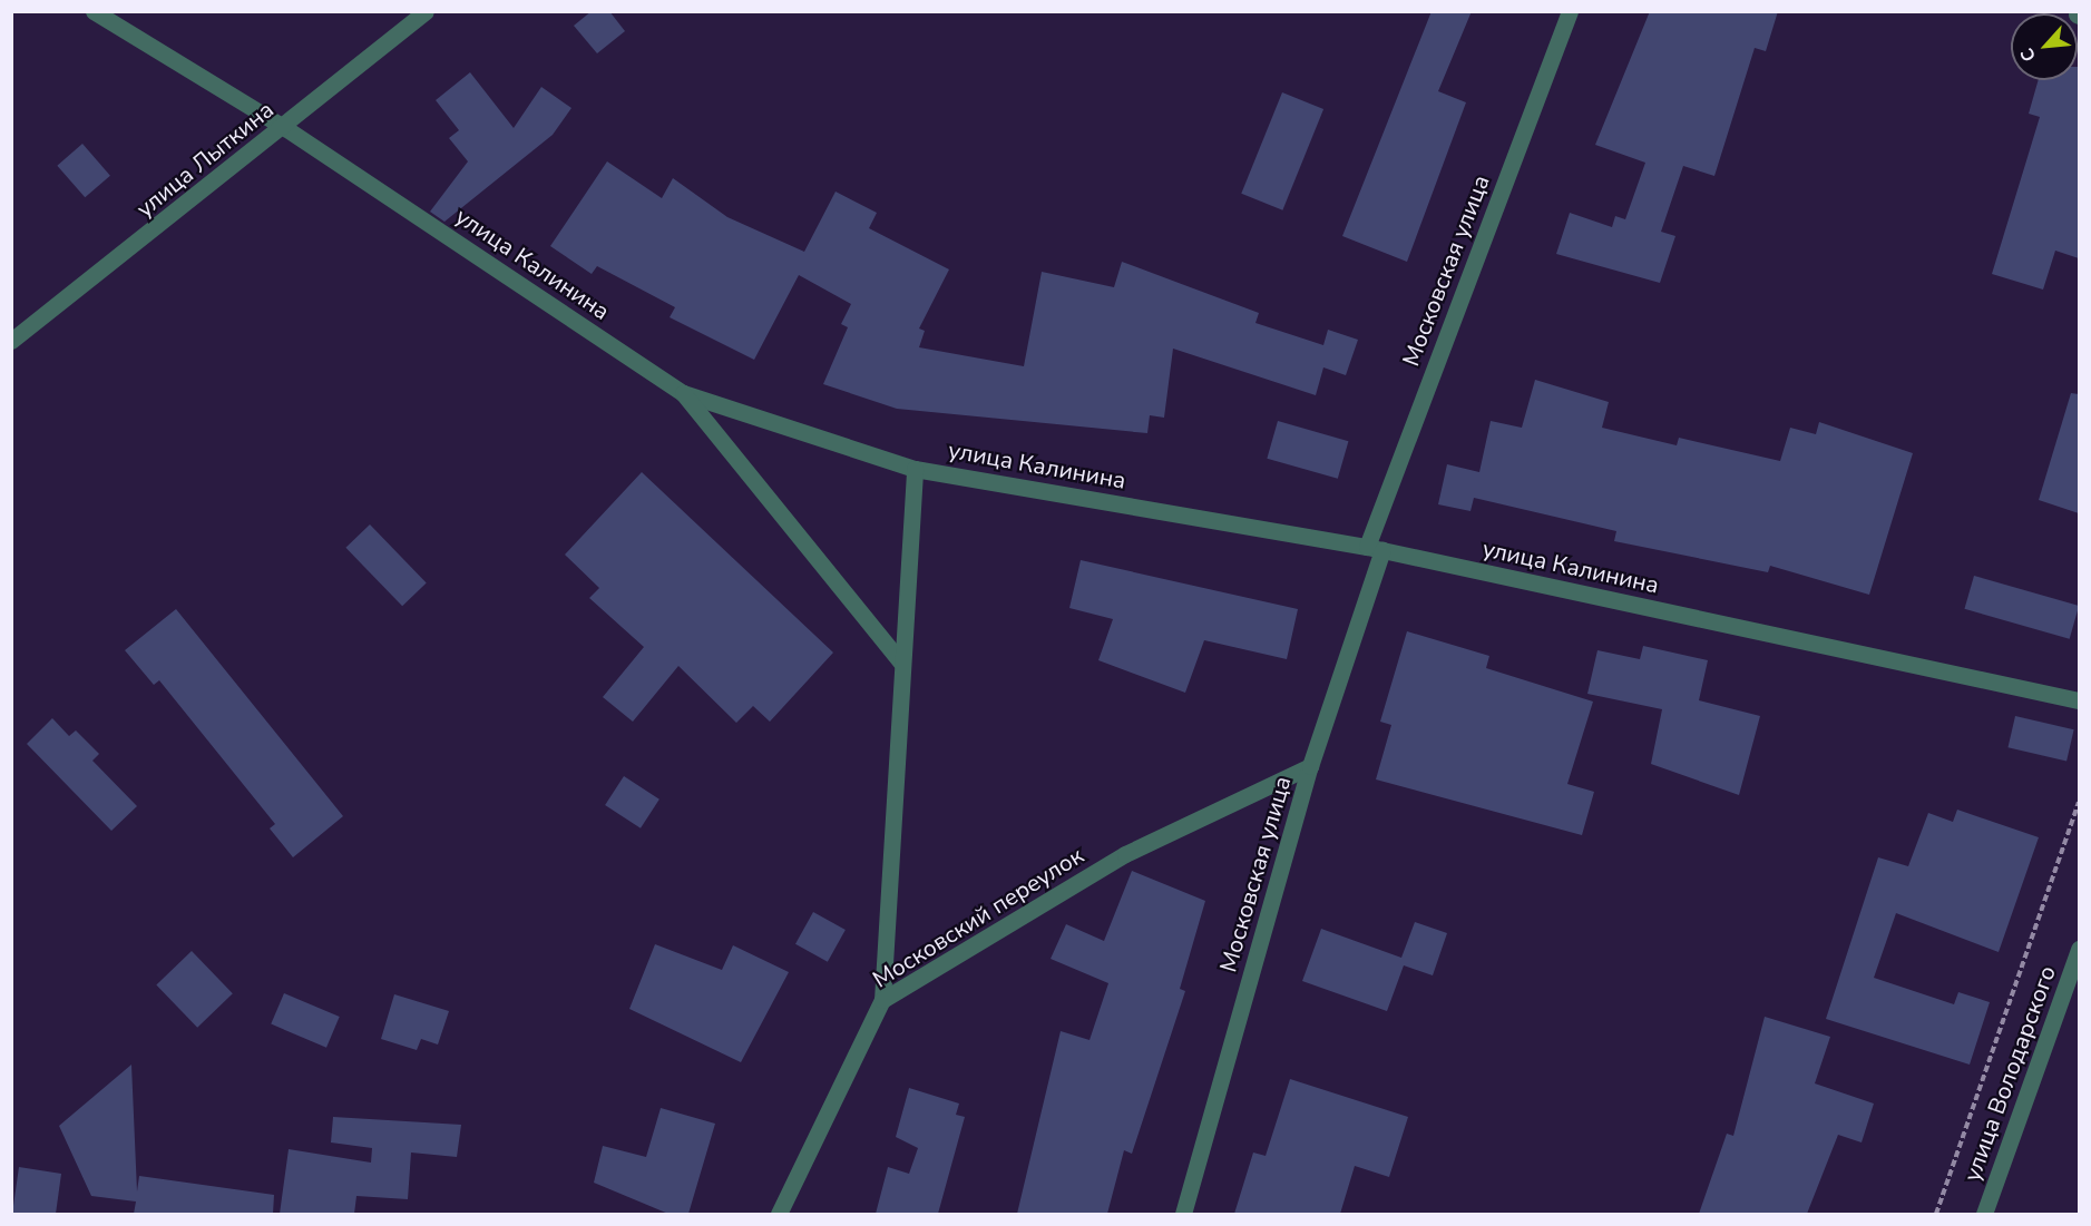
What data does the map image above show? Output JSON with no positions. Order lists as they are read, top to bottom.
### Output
{
  "streets": {
    "street": [
      "улица Лыткина",
      "улица Калинина",
      "Московская улица",
      "Московский переулок",
      "улица Володарского"
    ]
  },
  "crossings": [
    ["улица Лыткина", "улица Калинина"],
    ["улица Калинина", "Московская улица"],
    ["Московская улица", "Московский переулок"]
  ],
  "north": "bottom left"
}
